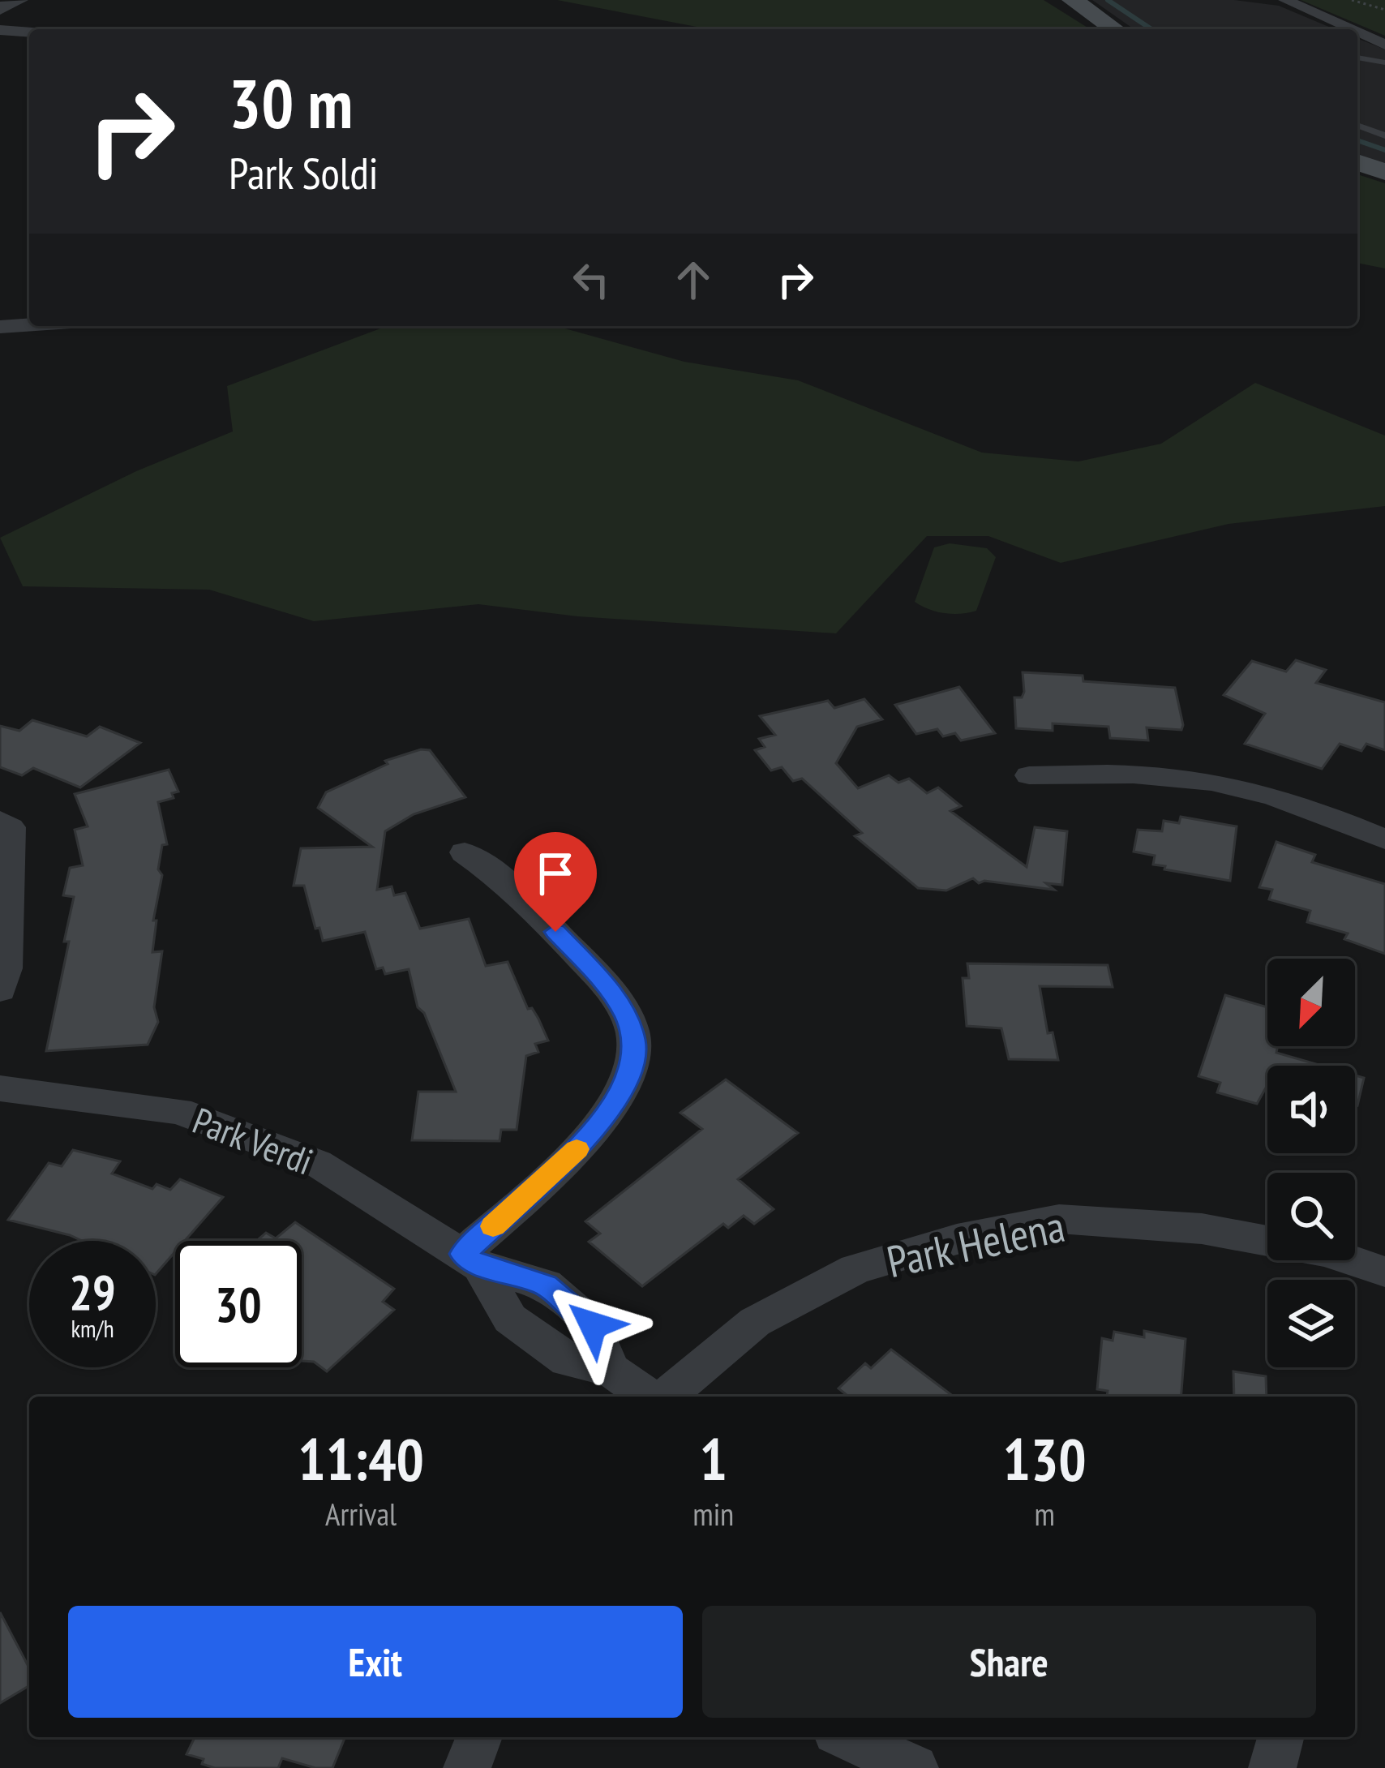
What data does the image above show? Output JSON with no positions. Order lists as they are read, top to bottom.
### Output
{
  "streets": {
    "street": ["Park Verdi", "Park Helena"]
  },
  "north": "bottom left",
  "page": {
    "turn": ["30 m", "Park Soldi"],
    "speed": "29 km/h",
    "limit": "30",
    "eta": [
      "11:40",
      "Arrival",
      "1",
      "min",
      "130",
      "m"
    ],
    "buttons": ["Exit", "Share"]
  }
}
